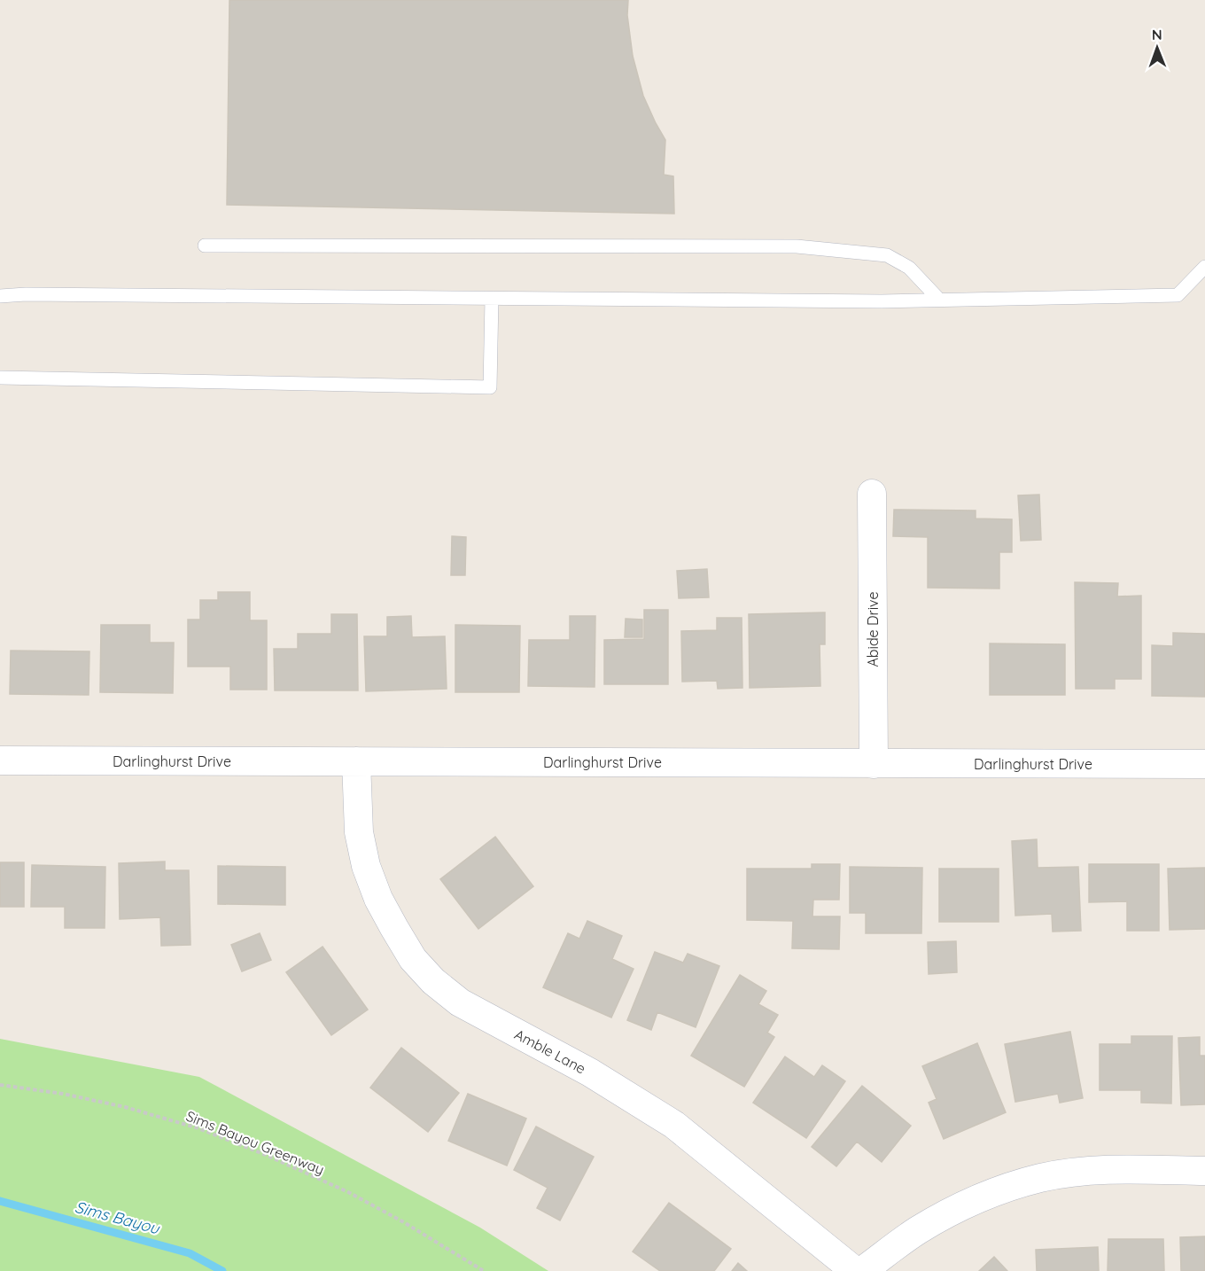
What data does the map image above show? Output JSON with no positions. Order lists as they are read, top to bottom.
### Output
{
  "streets": {
    "street": ["Abide Drive", "Darlinghurst Drive", "Amble Lane"],
    "path": ["Sims Bayou Greenway"]
  },
  "crossings": [
    ["Abide Drive", "Darlinghurst Drive"],
    ["Darlinghurst Drive", "Amble Lane"]
  ],
  "water": ["Sims Bayou"],
  "north": "top"
}
